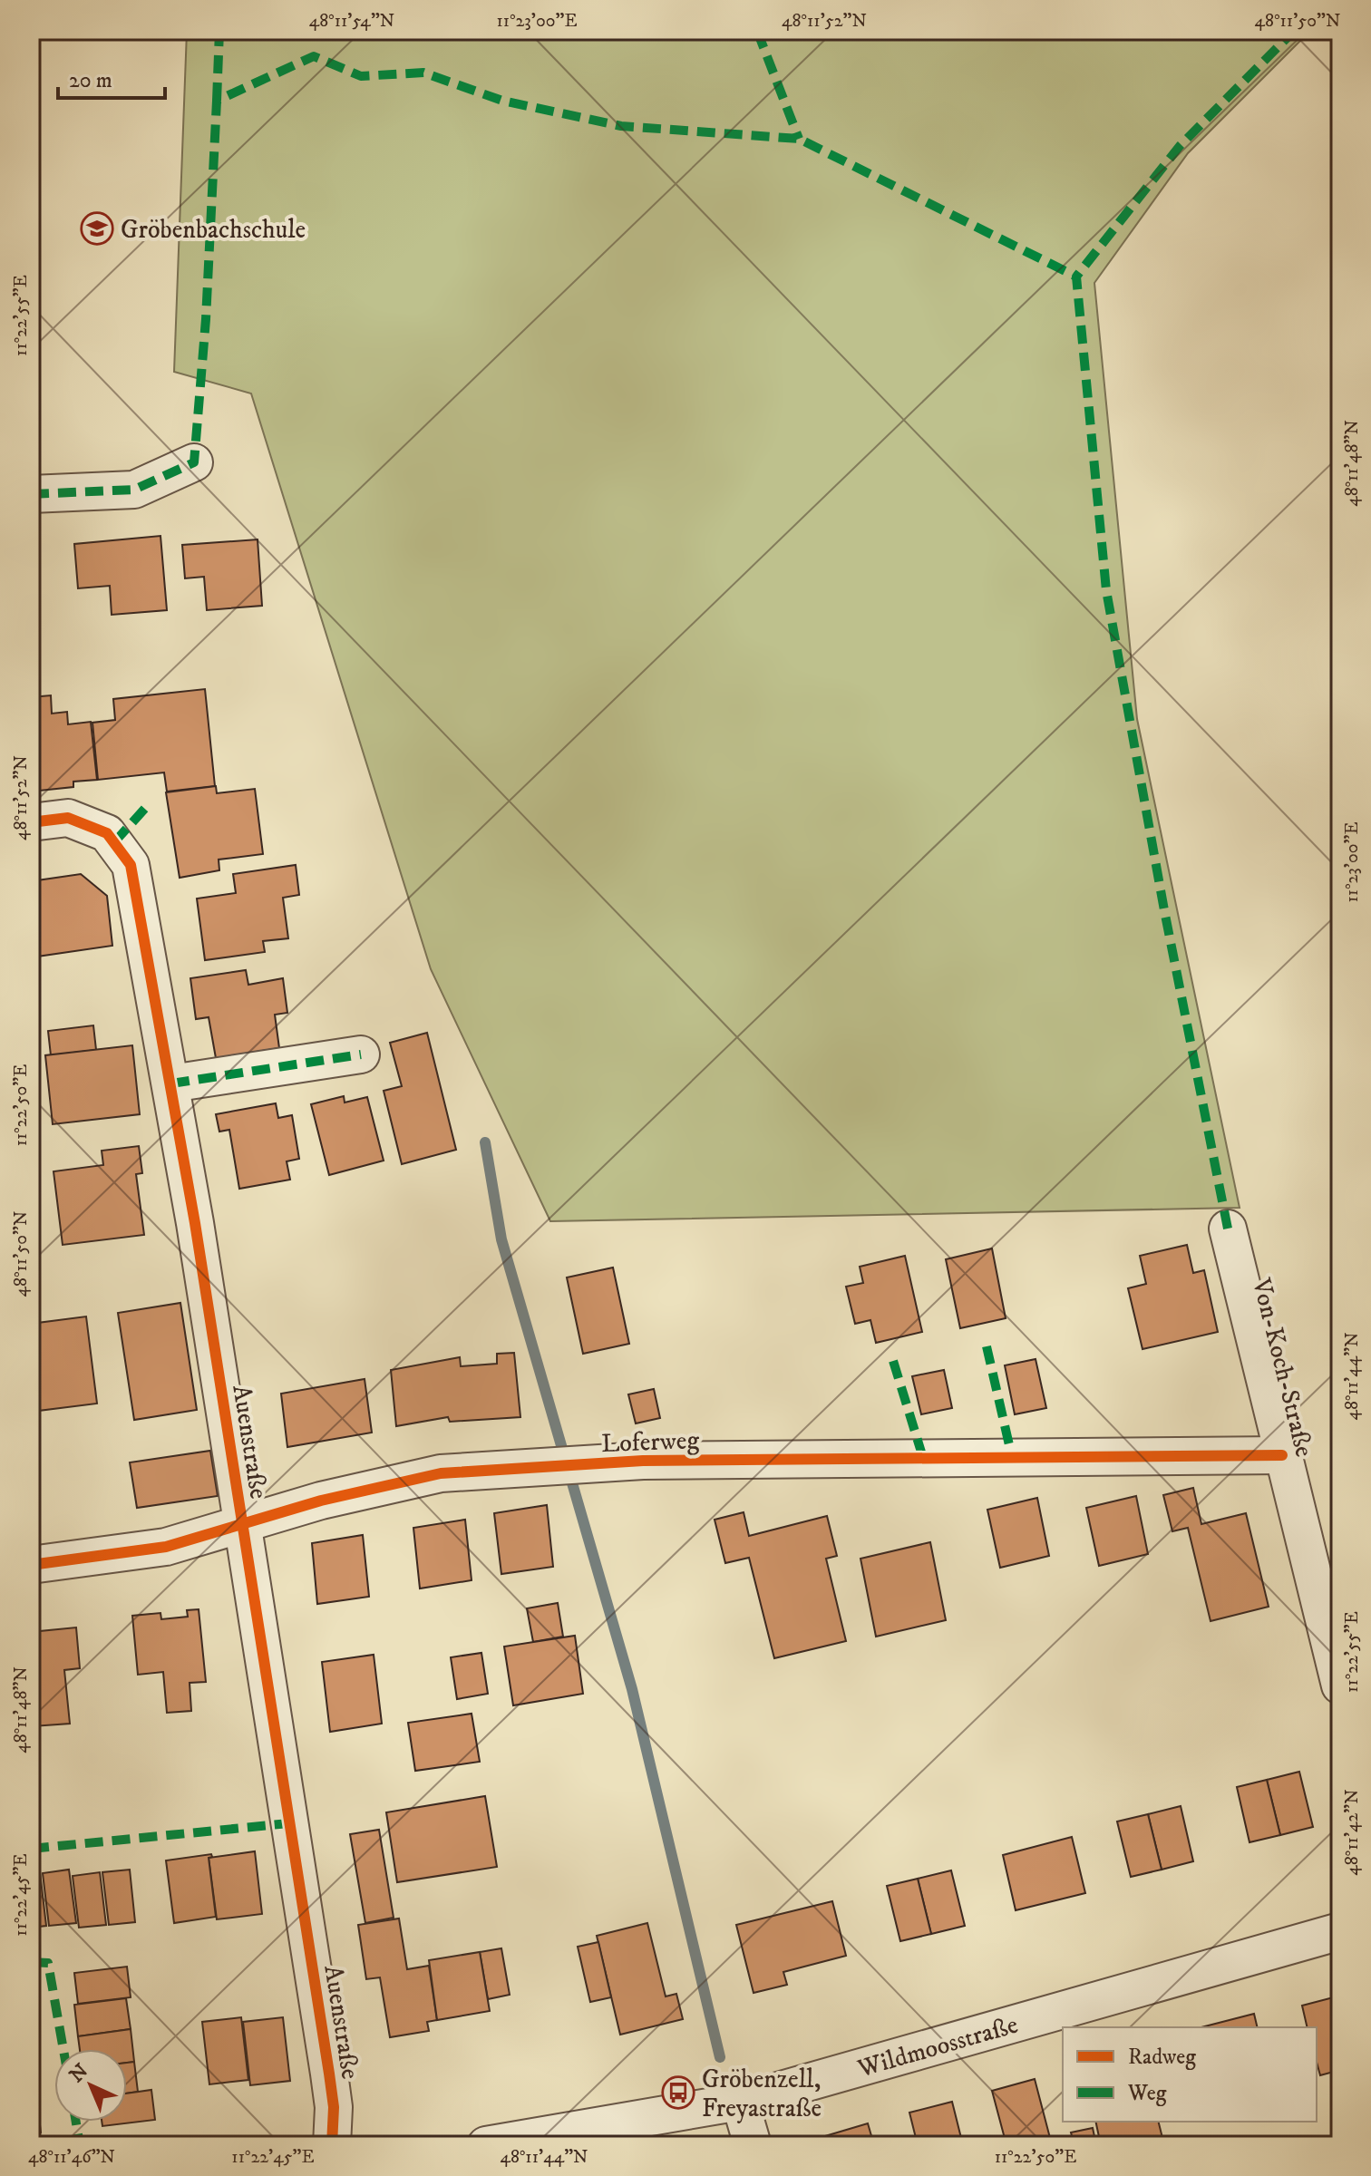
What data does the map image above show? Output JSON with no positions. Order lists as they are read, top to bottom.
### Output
{
  "streets": {
    "street": [
      "Von-Koch-Straße",
      "Loferweg",
      "Auenstraße",
      "Wildmoosstraße"
    ]
  },
  "crossings": [
    ["Von-Koch-Straße", "Loferweg"],
    ["Loferweg", "Auenstraße"]
  ],
  "places": {
    "school or university": ["Gröbenbachschule"],
    "bus stop": ["Gröbenzell, Freyastraße"]
  },
  "legend": ["Radweg", "Weg"],
  "scale_bar": "20 m",
  "north": "top left",
  "coordinates": [
    "48°11'54\"N",
    "11°23'00\"E",
    "48°11'52\"N",
    "48°11'50\"N",
    "11°22'55\"E",
    "48°11'48\"N",
    "11°22'50\"E",
    "48°11'44\"N",
    "48°11'42\"N",
    "11°22'45\"E",
    "48°11'46\"N"
  ]
}
